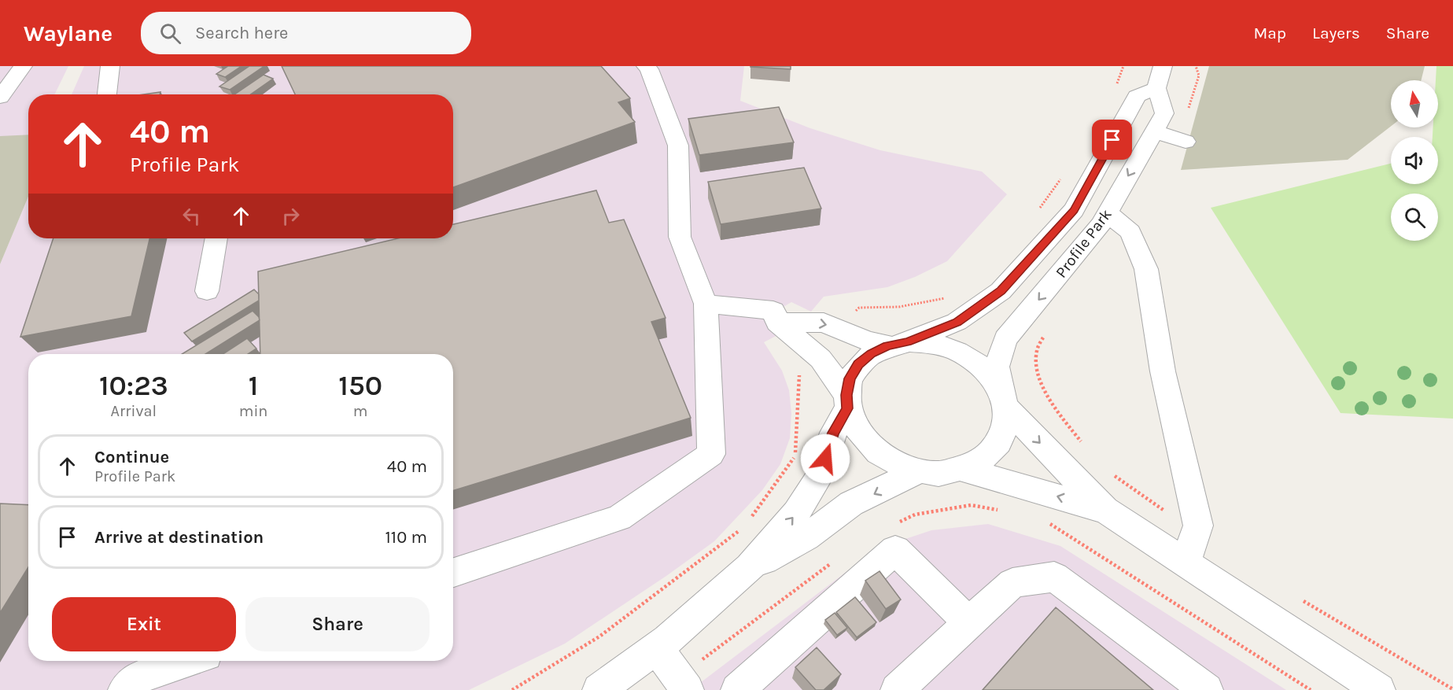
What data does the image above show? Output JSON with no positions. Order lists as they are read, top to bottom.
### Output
{
  "streets": {
    "street": ["Profile Park"]
  },
  "north": "top",
  "page": {
    "header": "Waylane",
    "search": "Search here",
    "nav": ["Map", "Layers", "Share"],
    "turn": ["40 m", "Profile Park"],
    "eta": [
      "10:23",
      "Arrival",
      "1",
      "min",
      "150",
      "m"
    ],
    "list": [
      {
        "name": "Continue",
        "note": "Profile Park",
        "value": "40 m"
      },
      {
        "name": "Arrive at destination",
        "value": "110 m"
      }
    ],
    "buttons": ["Exit", "Share"]
  }
}
